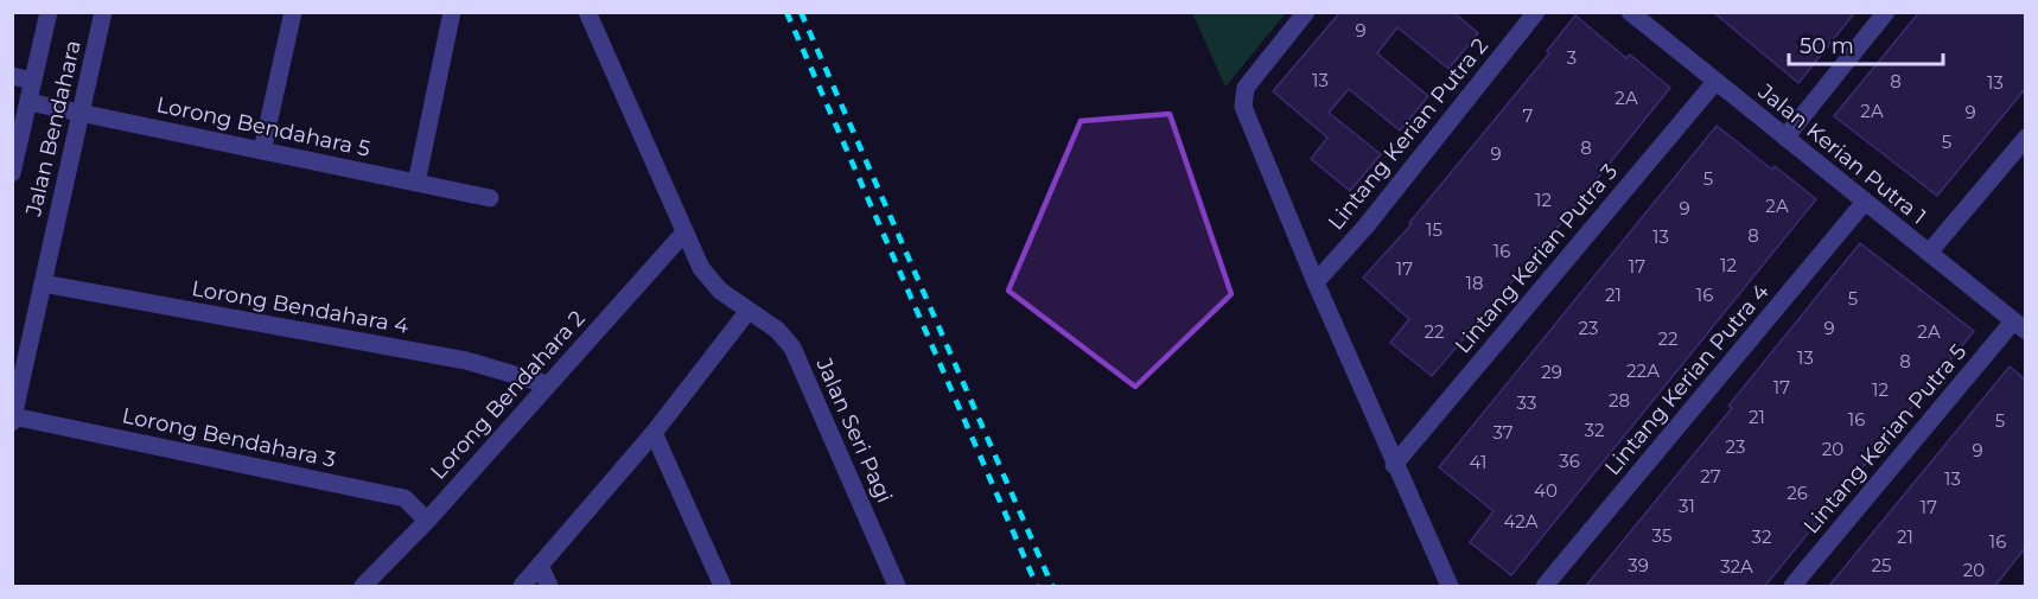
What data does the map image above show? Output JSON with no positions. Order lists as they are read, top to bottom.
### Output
{
  "streets": {
    "street": [
      "Lorong Bendahara 5",
      "Jalan Bendahara",
      "Lintang Kerian Putra 2",
      "Jalan Kerian Putra 1",
      "Lintang Kerian Putra 3",
      "Lorong Bendahara 4",
      "Lintang Kerian Putra 4",
      "Lorong Bendahara 2",
      "Jalan Seri Pagi",
      "Lorong Bendahara 3",
      "Lintang Kerian Putra 5"
    ]
  },
  "crossings": [
    ["Lorong Bendahara 5", "Jalan Bendahara"],
    ["Jalan Bendahara", "Lorong Bendahara 4"],
    ["Jalan Bendahara", "Lorong Bendahara 3"],
    ["Jalan Kerian Putra 1", "Lintang Kerian Putra 3"],
    ["Jalan Kerian Putra 1", "Lintang Kerian Putra 4"],
    ["Jalan Kerian Putra 1", "Lintang Kerian Putra 5"],
    ["Lorong Bendahara 4", "Lorong Bendahara 2"],
    ["Lorong Bendahara 2", "Jalan Seri Pagi"],
    ["Lorong Bendahara 2", "Lorong Bendahara 3"]
  ],
  "house_numbers": [
    "9",
    "3",
    "13",
    "8",
    "13",
    "2A",
    "2A",
    "9",
    "7",
    "5",
    "8",
    "9",
    "5",
    "12",
    "2A",
    "9",
    "15",
    "8",
    "13",
    "16",
    "12",
    "17",
    "17",
    "18",
    "21",
    "16",
    "5",
    "23",
    "9",
    "22",
    "2A",
    "22",
    "13",
    "8",
    "22A",
    "29",
    "17",
    "12",
    "28",
    "33",
    "21",
    "16",
    "5",
    "32",
    "37",
    "23",
    "20",
    "9",
    "36",
    "41",
    "27",
    "13",
    "40",
    "26",
    "31",
    "17",
    "42A",
    "35",
    "32",
    "21",
    "16",
    "39",
    "25",
    "32A",
    "20"
  ],
  "scale_bar": "50 m"
}
